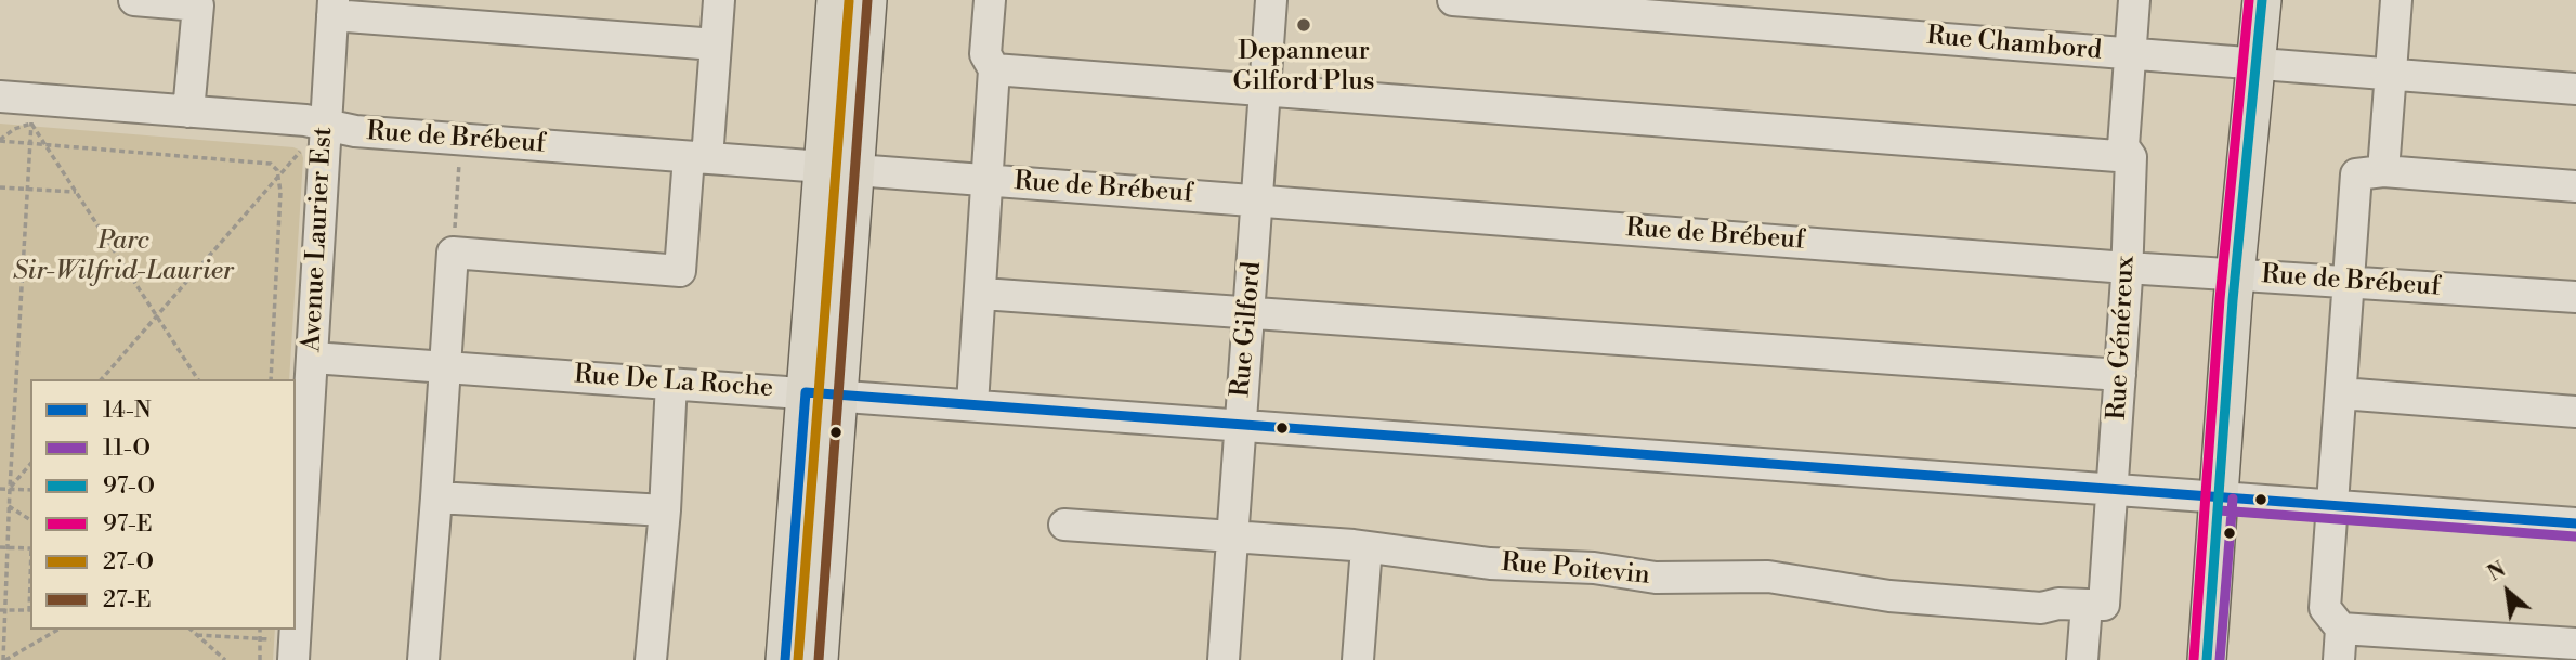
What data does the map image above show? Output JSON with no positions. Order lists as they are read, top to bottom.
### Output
{
  "streets": {
    "street": [
      "Rue Chambord",
      "Rue de Brébeuf",
      "Avenue Laurier Est",
      "Rue Gilford",
      "Rue Généreux",
      "Rue De La Roche",
      "Rue Poitevin"
    ]
  },
  "crossings": [
    ["Rue Chambord", "Rue Généreux"],
    ["Rue de Brébeuf", "Avenue Laurier Est"],
    ["Rue de Brébeuf", "Rue Gilford"],
    ["Rue de Brébeuf", "Rue Généreux"],
    ["Avenue Laurier Est", "Rue De La Roche"],
    ["Rue Gilford", "Rue De La Roche"],
    ["Rue Gilford", "Rue Poitevin"],
    ["Rue Généreux", "Rue De La Roche"],
    ["Rue Généreux", "Rue Poitevin"]
  ],
  "parks": ["Parc Sir-Wilfrid-Laurier"],
  "places": ["Depanneur Gilford Plus"],
  "lines": [
    "transit line 97-O",
    "transit line 97-E",
    "transit line 27-E",
    "transit line 27-O",
    "transit line 14-N",
    "transit line 11-O"
  ],
  "legend": [
    "14-N",
    "11-O",
    "97-O",
    "97-E",
    "27-O",
    "27-E"
  ],
  "north": "top left"
}
